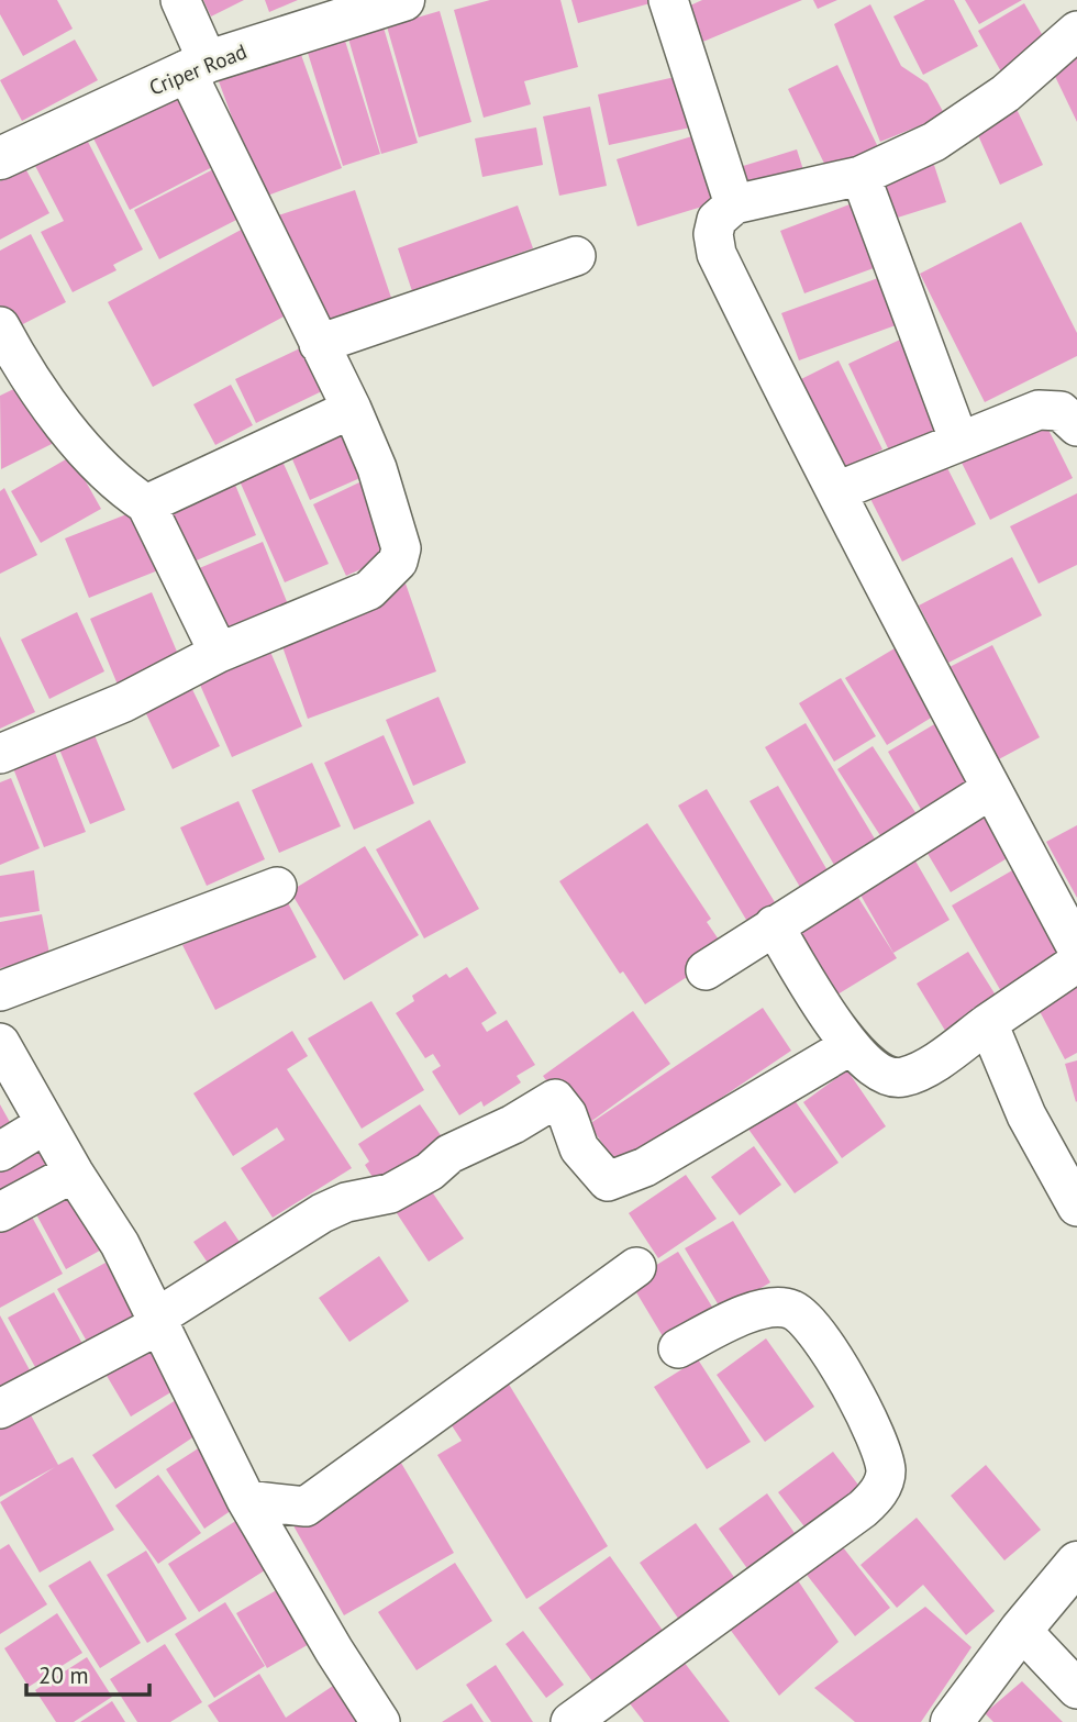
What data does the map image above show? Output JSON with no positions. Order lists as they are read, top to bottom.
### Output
{
  "streets": {
    "main road": ["Criper Road"]
  },
  "scale_bar": "20 m"
}
